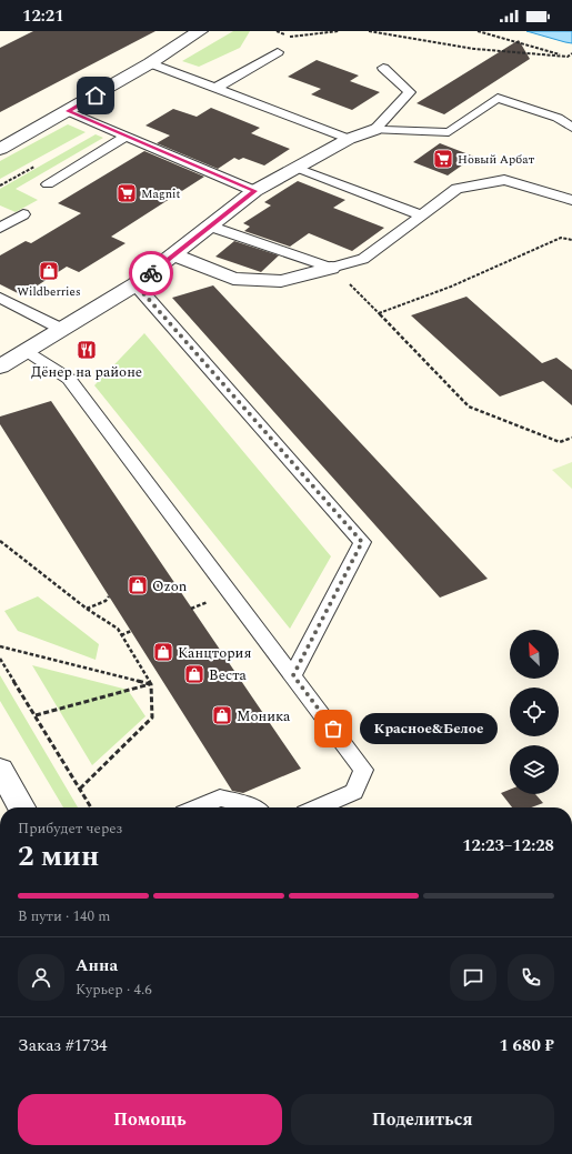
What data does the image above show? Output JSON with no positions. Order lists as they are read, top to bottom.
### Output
{
  "places": {
    "supermarket": ["Новый Арбат", "Magnit"],
    "shop": [
      "Wildberries",
      "Ozon",
      "Канцтория",
      "Веста",
      "Моника"
    ],
    "restaurant": ["Дёнер на районе"],
    "other": ["Красное&Белое"]
  },
  "north": "top left",
  "page": {
    "status": "12:21",
    "bubble": "Красное&Белое",
    "heading": ["2 мин", "Прибудет через", "12:23–12:28"],
    "panel": [
      "Анна",
      "Курьер · 4.6",
      "Заказ #1734",
      "1 680 ₽"
    ],
    "bar": "В пути · 140 m",
    "buttons": ["Помощь", "Поделиться"]
  }
}
